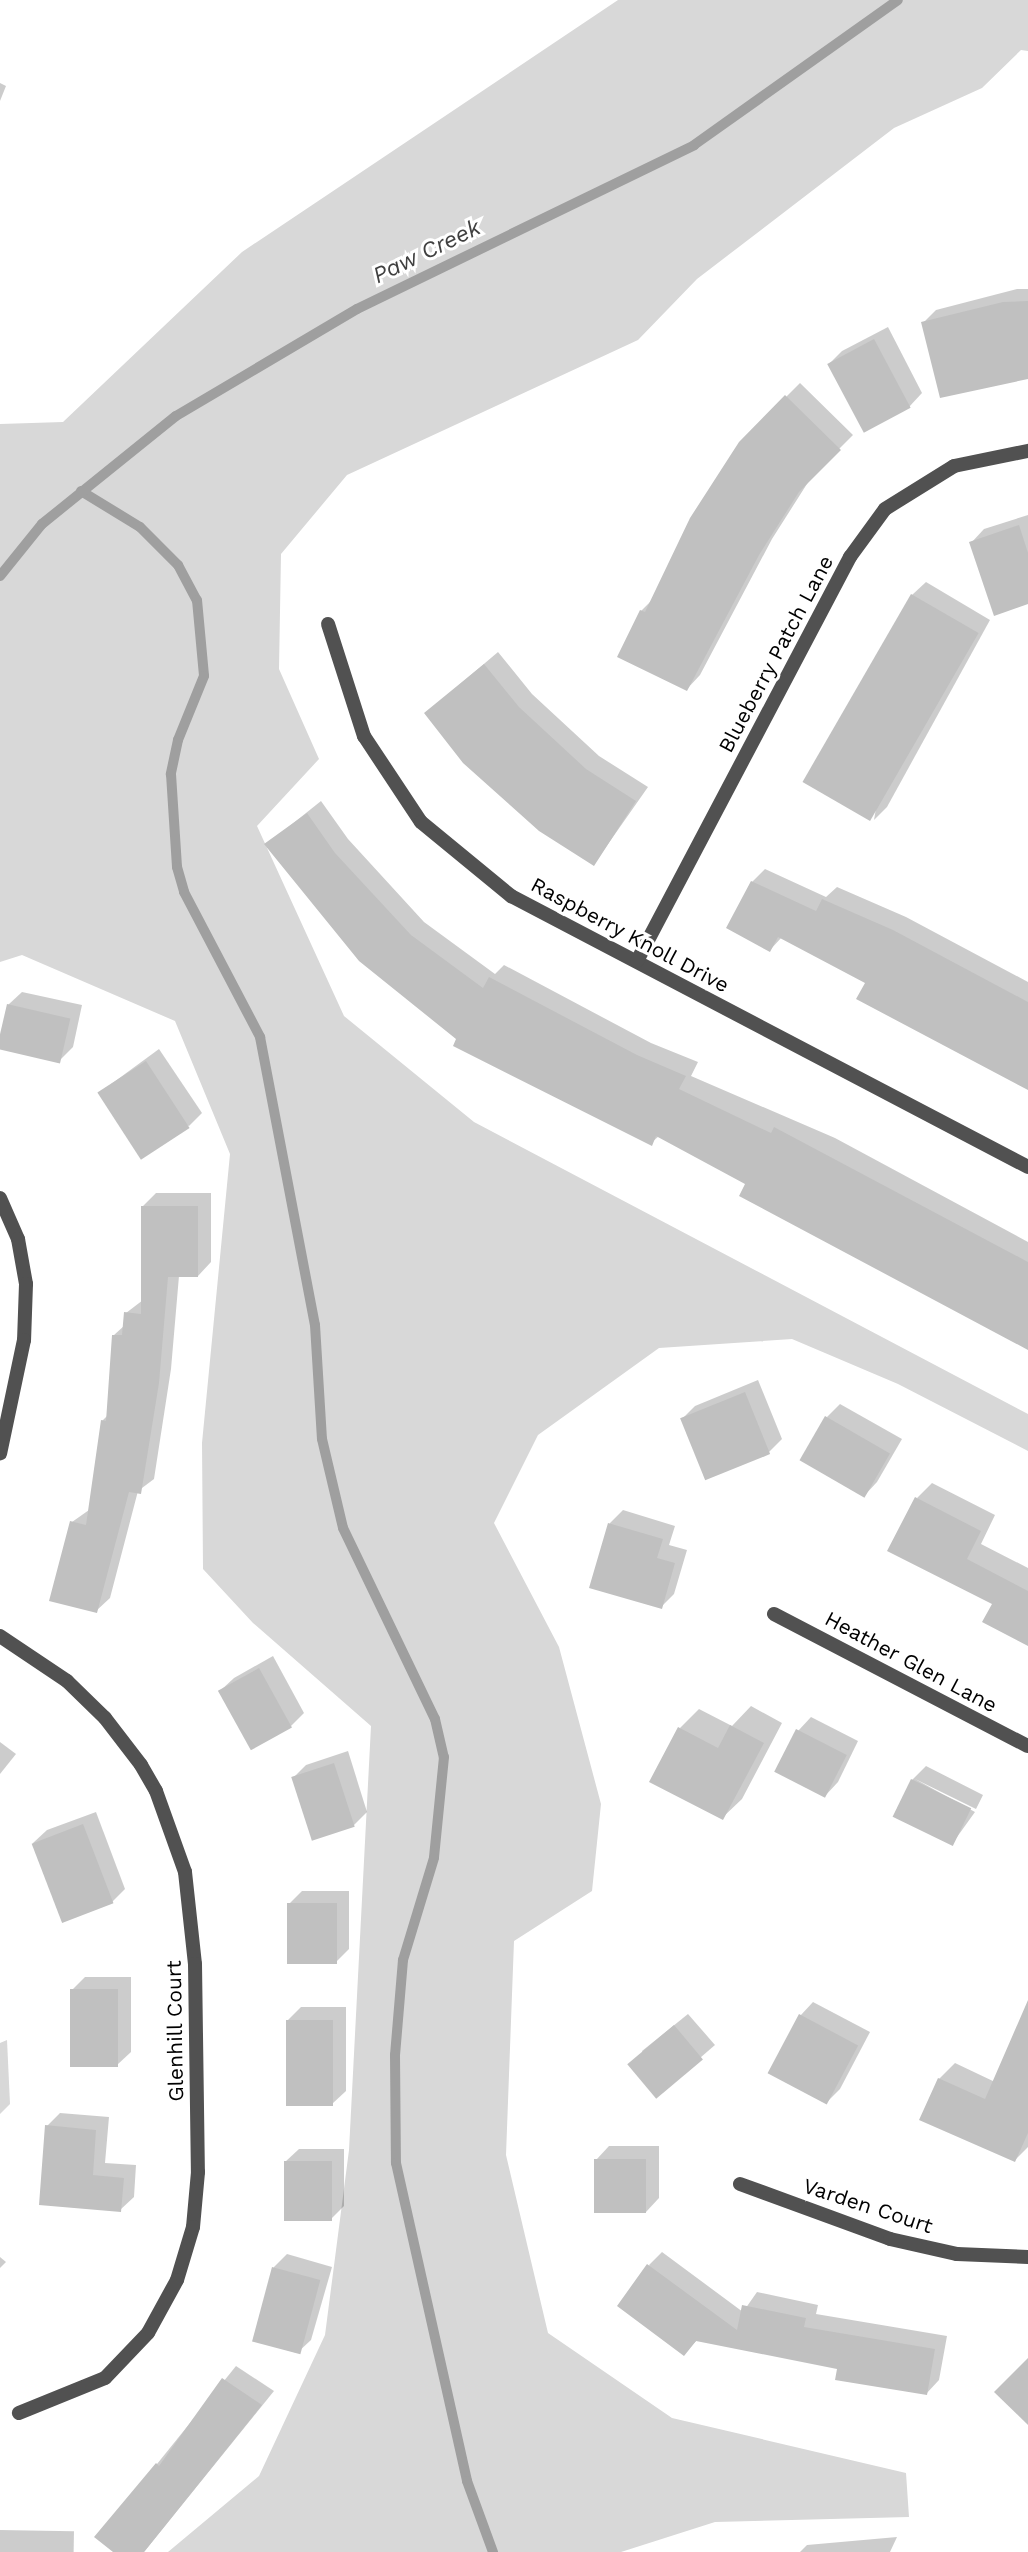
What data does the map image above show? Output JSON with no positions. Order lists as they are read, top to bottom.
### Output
{
  "streets": {
    "street": [
      "Blueberry Patch Lane",
      "Raspberry Knoll Drive",
      "Heather Glen Lane",
      "Glenhill Court",
      "Varden Court"
    ]
  },
  "crossings": [
    ["Blueberry Patch Lane", "Raspberry Knoll Drive"]
  ],
  "water": ["Paw Creek"]
}
